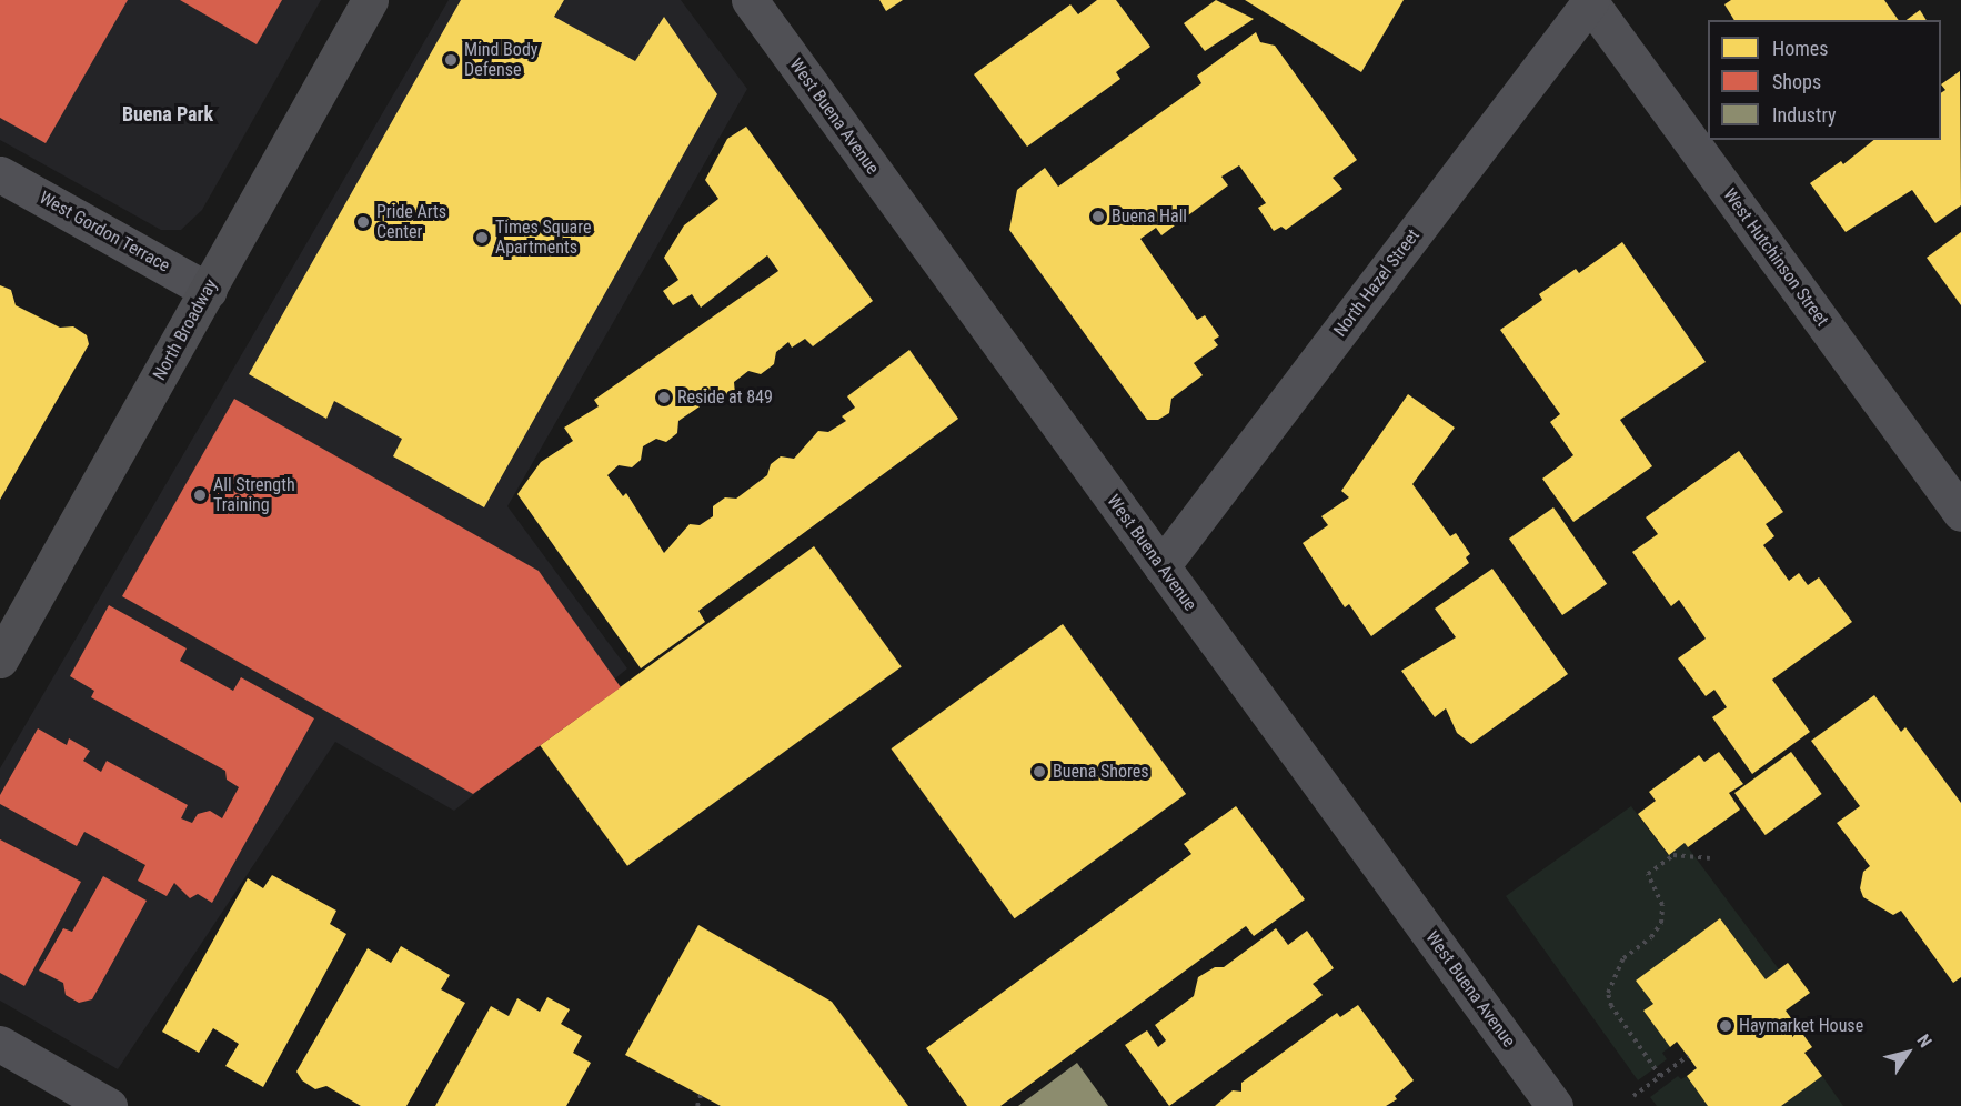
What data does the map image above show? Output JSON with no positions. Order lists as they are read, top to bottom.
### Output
{
  "streets": {
    "main road": ["North Broadway"],
    "street": [
      "West Buena Avenue",
      "West Gordon Terrace",
      "West Hutchinson Street",
      "North Hazel Street"
    ]
  },
  "crossings": [
    ["West Buena Avenue", "North Hazel Street"],
    ["West Gordon Terrace", "North Broadway"],
    ["West Hutchinson Street", "North Hazel Street"]
  ],
  "districts": ["Buena Park"],
  "places": [
    "Mind Body Defense",
    "Buena Hall",
    "Pride Arts Center",
    "Times Square Apartments",
    "Reside at 849",
    "All Strength Training",
    "Buena Shores",
    "Haymarket House"
  ],
  "legend": ["Homes", "Shops", "Industry"],
  "north": "top right"
}
